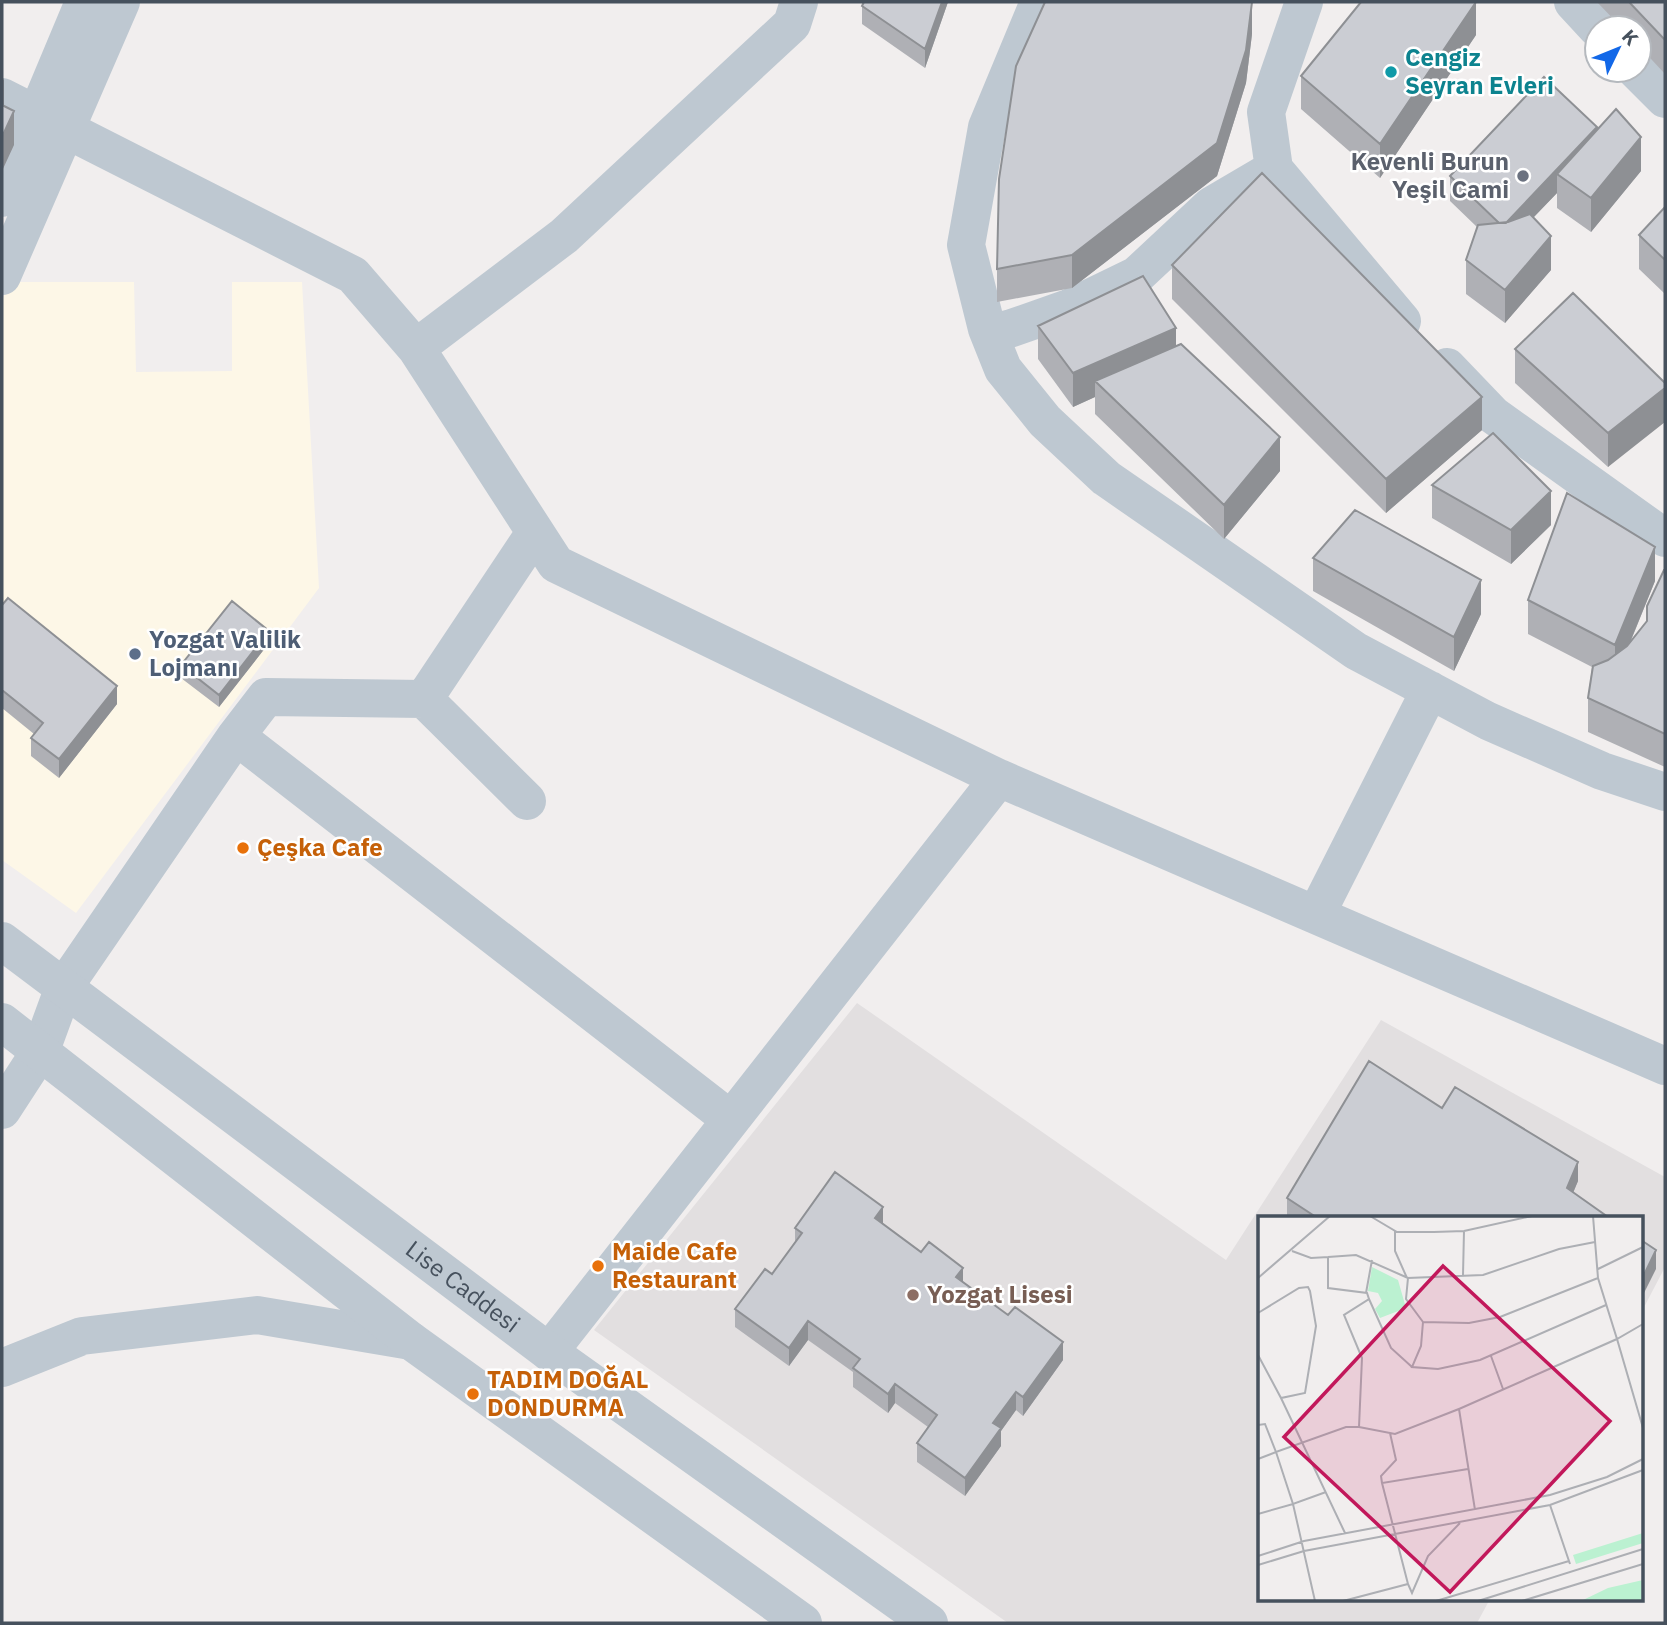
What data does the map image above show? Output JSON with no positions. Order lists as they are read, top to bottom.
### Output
{
  "streets": {
    "street": ["Lise Caddesi"]
  },
  "places": [
    "Cengiz Seyran Evleri",
    "Kevenli Burun Yeşil Cami",
    "Yozgat Valilik Lojmanı",
    "Çeşka Cafe",
    "Maide Cafe Restaurant",
    "Yozgat Lisesi",
    "TADIM DOĞAL DONDURMA"
  ],
  "north": "top right"
}
